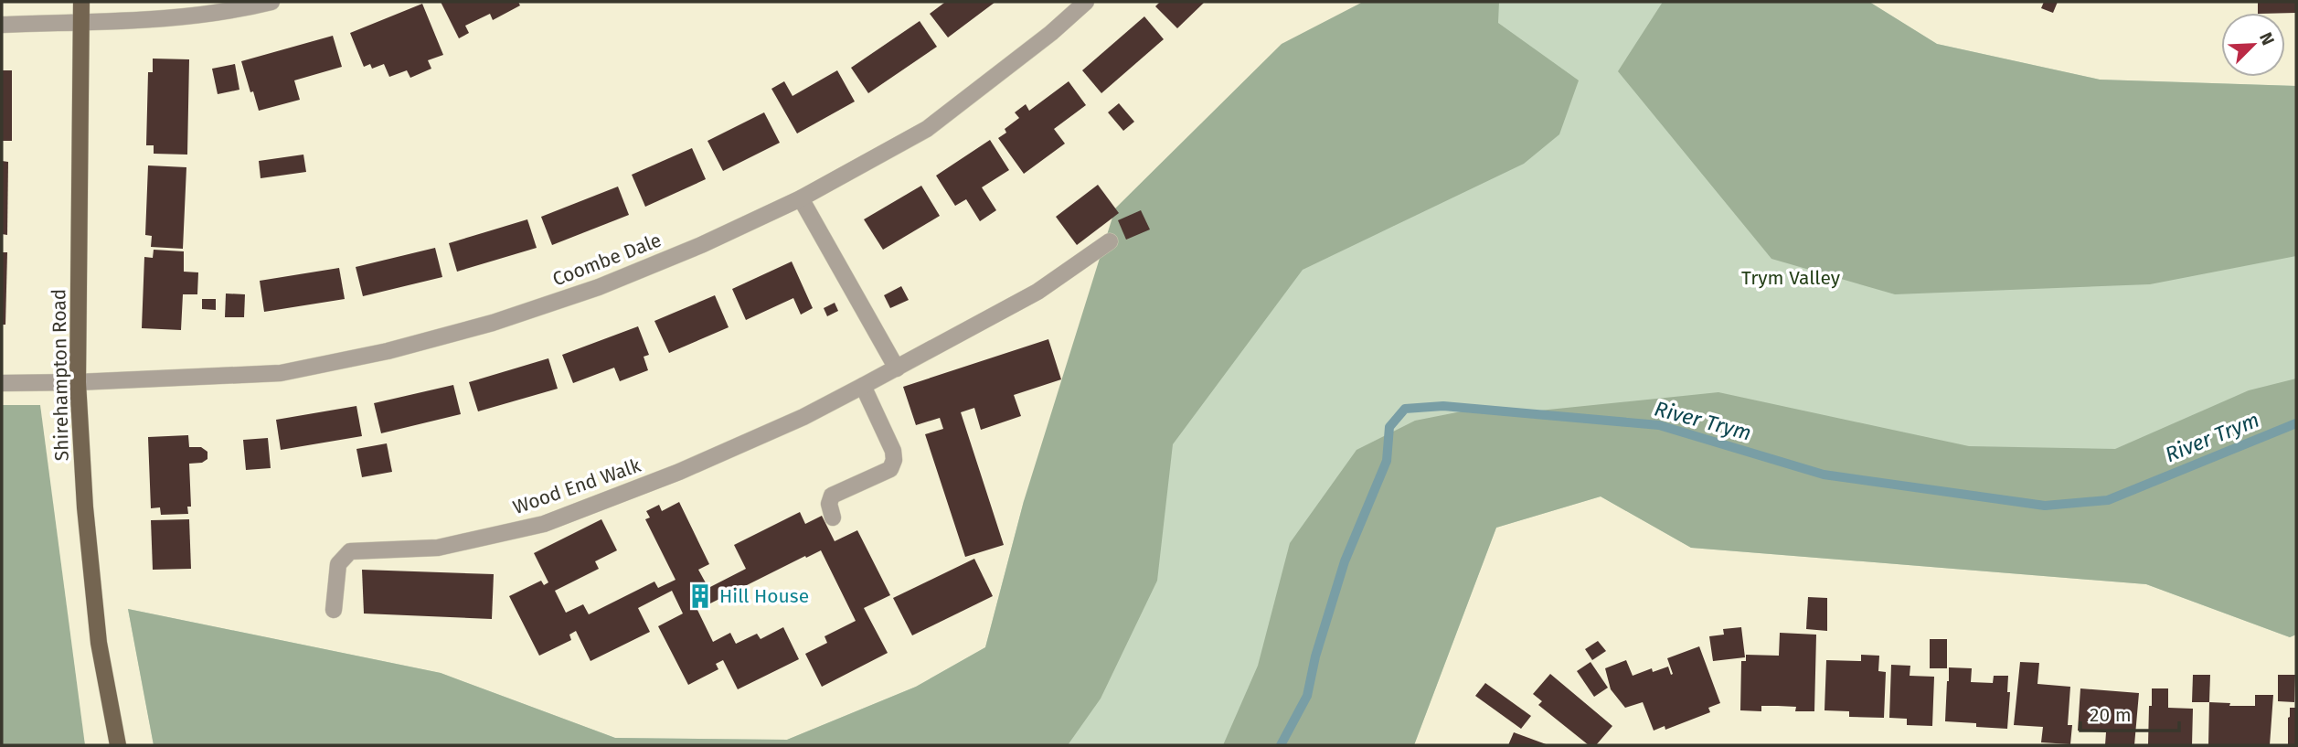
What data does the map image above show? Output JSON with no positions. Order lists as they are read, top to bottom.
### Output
{
  "streets": {
    "main road": ["Shirehampton Road"],
    "street": ["Coombe Dale", "Wood End Walk"]
  },
  "crossings": [
    ["Coombe Dale", "Shirehampton Road"]
  ],
  "water": ["River Trym"],
  "parks": ["Trym Valley"],
  "places": {
    "building": ["Hill House"]
  },
  "scale_bar": "20 m",
  "north": "top right"
}
